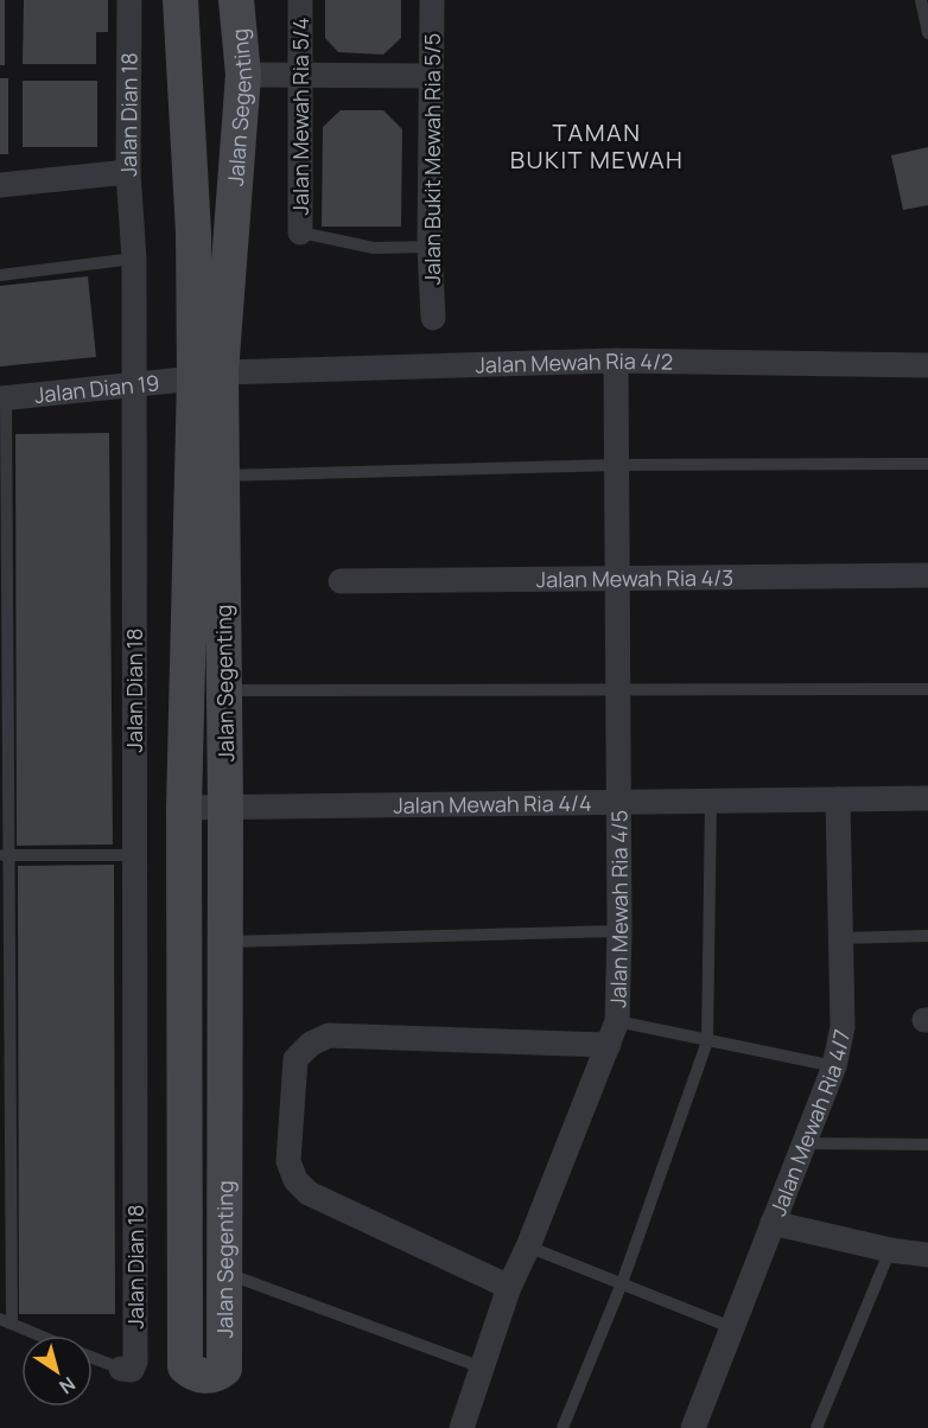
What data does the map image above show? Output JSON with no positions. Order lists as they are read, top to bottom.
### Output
{
  "streets": {
    "street": [
      "Jalan Segenting",
      "Jalan Dian 18",
      "Jalan Mewah Ria 5/4",
      "Jalan Bukit Mewah Ria 5/5",
      "Jalan Mewah Ria 4/2",
      "Jalan Dian 19",
      "Jalan Mewah Ria 4/3",
      "Jalan Mewah Ria 4/4",
      "Jalan Mewah Ria 4/5",
      "Jalan Mewah Ria 4/7"
    ]
  },
  "crossings": [
    ["Jalan Segenting", "Jalan Mewah Ria 4/2"],
    ["Jalan Segenting", "Jalan Dian 19"],
    ["Jalan Segenting", "Jalan Mewah Ria 4/4"],
    ["Jalan Dian 18", "Jalan Dian 19"],
    ["Jalan Mewah Ria 4/2", "Jalan Dian 19"],
    ["Jalan Mewah Ria 4/2", "Jalan Mewah Ria 4/5"],
    ["Jalan Mewah Ria 4/3", "Jalan Mewah Ria 4/5"],
    ["Jalan Mewah Ria 4/4", "Jalan Mewah Ria 4/5"],
    ["Jalan Mewah Ria 4/4", "Jalan Mewah Ria 4/7"]
  ],
  "districts": ["TAMAN BUKIT MEWAH"],
  "north": "bottom right"
}
